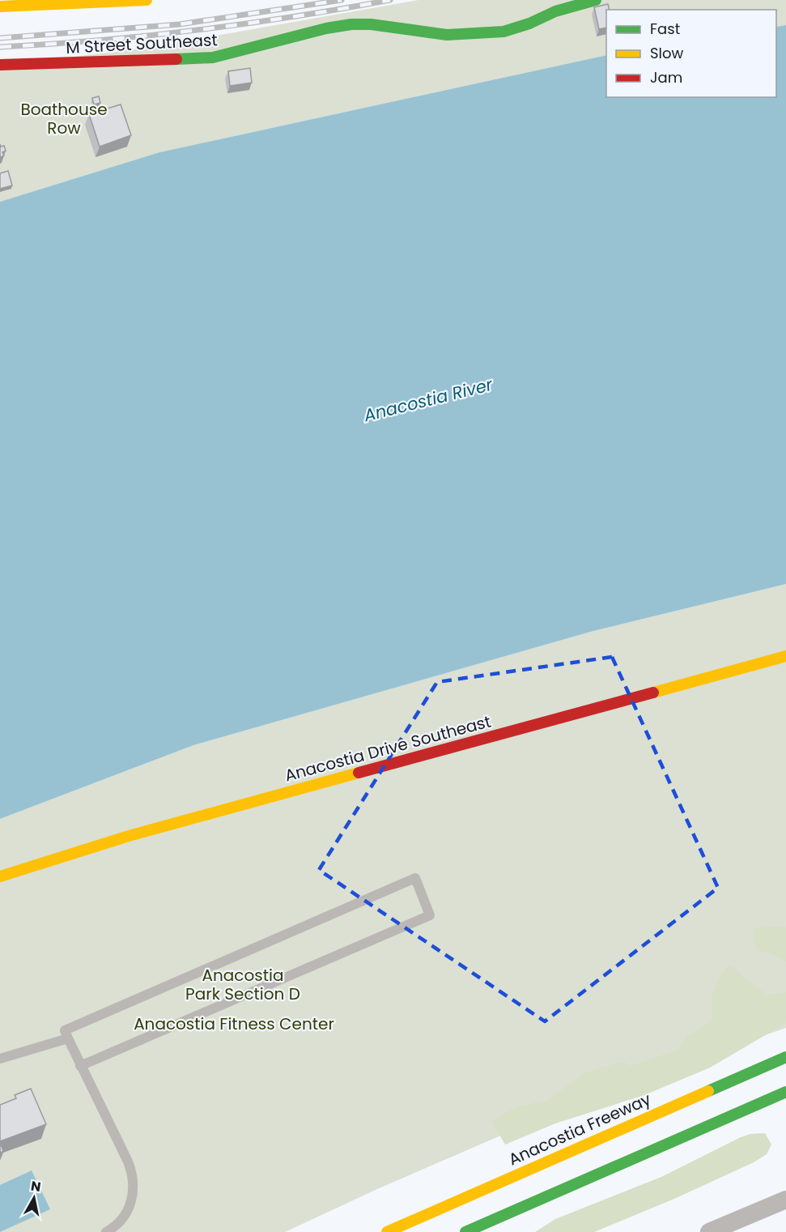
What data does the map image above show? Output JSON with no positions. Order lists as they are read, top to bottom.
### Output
{
  "streets": {
    "main road": ["M Street Southeast", "Anacostia Drive Southeast", "Anacostia Freeway"]
  },
  "water": ["Anacostia River"],
  "parks": ["Boathouse Row", "Anacostia Park Section D", "Anacostia Fitness Center"],
  "legend": ["Fast", "Slow", "Jam"],
  "north": "top"
}
